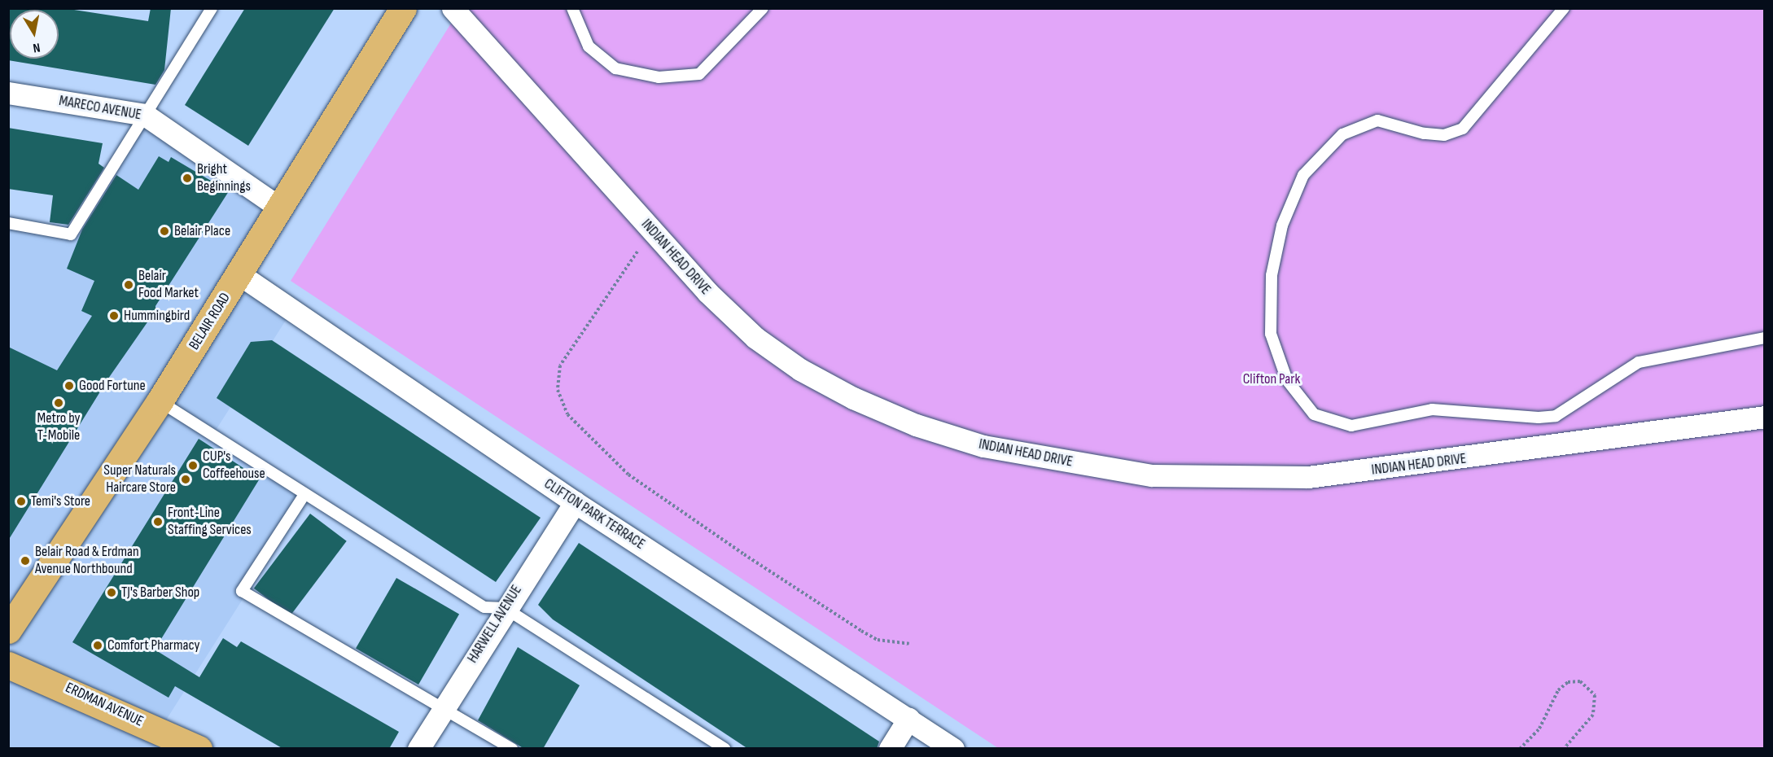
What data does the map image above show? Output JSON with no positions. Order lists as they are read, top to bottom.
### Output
{
  "streets": {
    "main road": ["BELAIR ROAD", "ERDMAN AVENUE"],
    "street": [
      "MARECO AVENUE",
      "INDIAN HEAD DRIVE",
      "CLIFTON PARK TERRACE",
      "HARWELL AVENUE"
    ]
  },
  "crossings": [
    ["MARECO AVENUE", "BELAIR ROAD"],
    ["BELAIR ROAD", "CLIFTON PARK TERRACE"],
    ["CLIFTON PARK TERRACE", "HARWELL AVENUE"]
  ],
  "parks": ["Clifton Park"],
  "places": [
    "Bright Beginnings",
    "Belair Place",
    "Belair Food Market",
    "Hummingbird",
    "Good Fortune",
    "Metro by T-Mobile",
    "CUP's Coffeehouse",
    "Super Naturals Haircare Store",
    "Temi's Store",
    "Front-Line Staffing Services",
    "Belair Road & Erdman Avenue Northbound",
    "TJ's Barber Shop",
    "Comfort Pharmacy"
  ],
  "north": "bottom"
}
